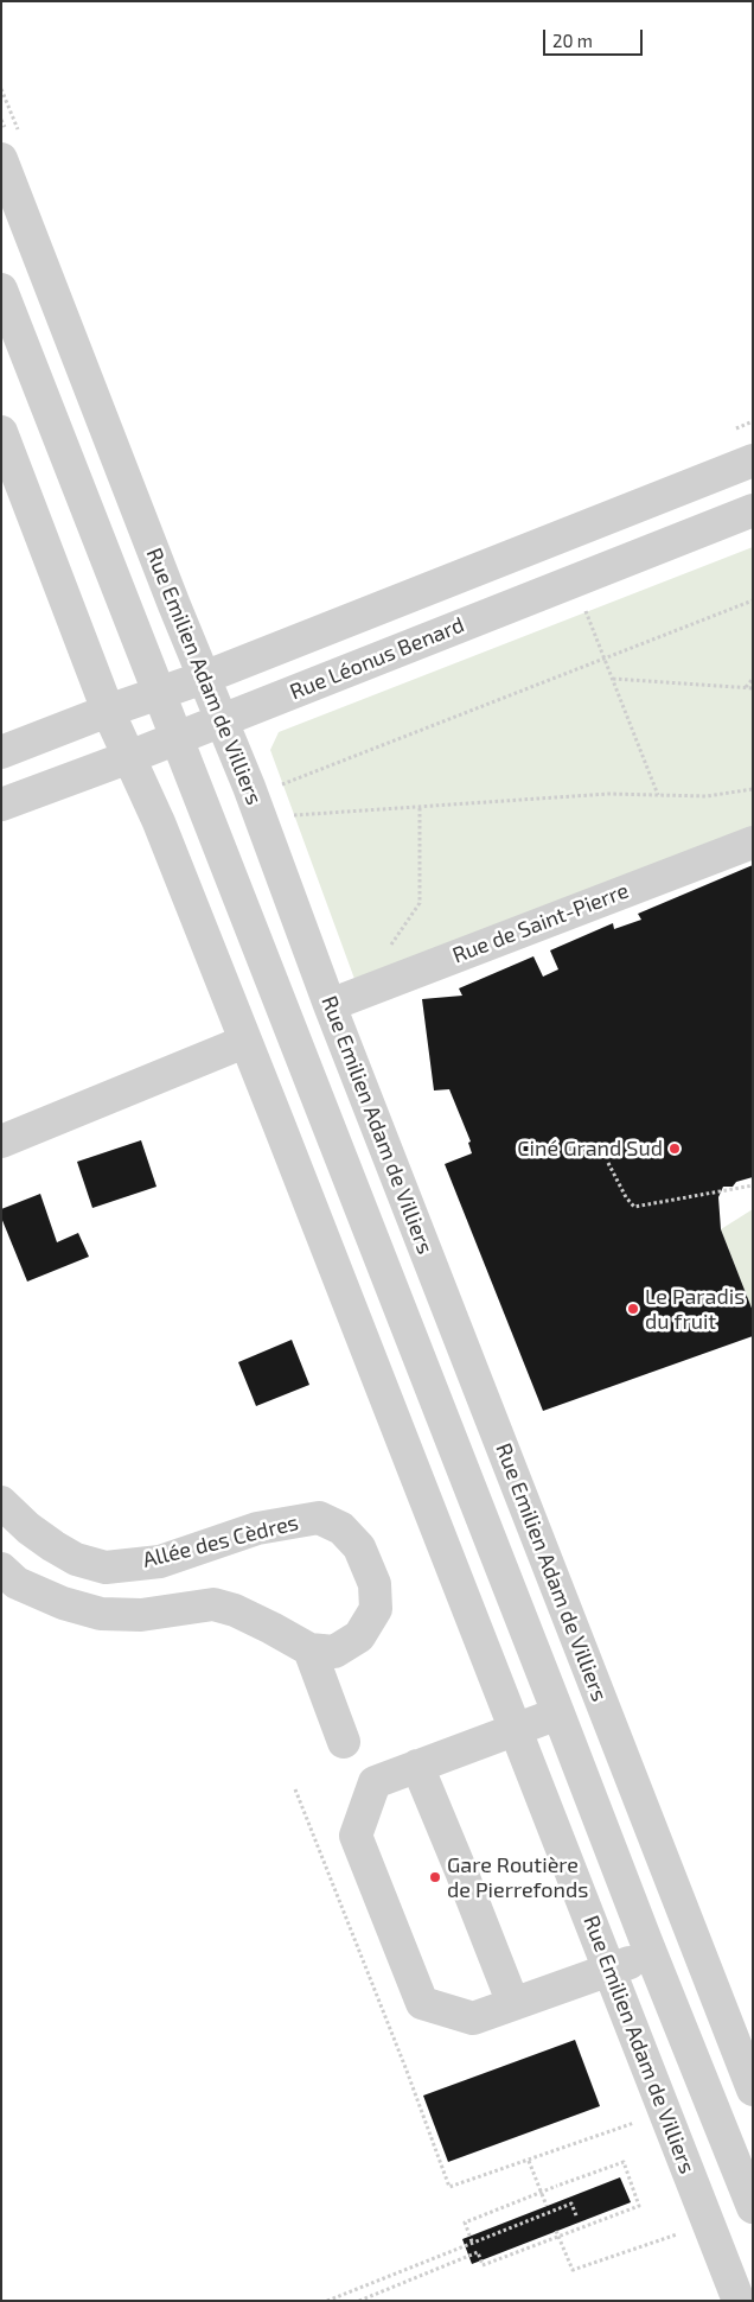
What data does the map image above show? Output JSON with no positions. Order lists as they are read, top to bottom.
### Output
{
  "streets": {
    "street": [
      "Rue Léonus Benard",
      "Rue Emilien Adam de Villiers",
      "Rue de Saint-Pierre",
      "Allée des Cèdres"
    ]
  },
  "crossings": [
    ["Rue Léonus Benard", "Rue Emilien Adam de Villiers"],
    ["Rue Emilien Adam de Villiers", "Rue de Saint-Pierre"]
  ],
  "places": ["Ciné Grand Sud", "Le Paradis du fruit", "Gare Routière de Pierrefonds"],
  "scale_bar": "20 m"
}
